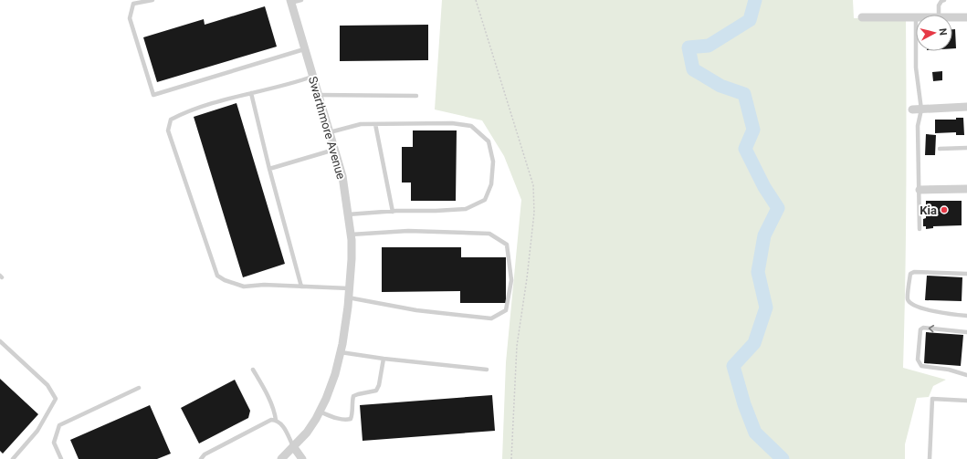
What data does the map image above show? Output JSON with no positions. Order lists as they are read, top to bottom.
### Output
{
  "streets": {
    "street": ["Swarthmore Avenue"]
  },
  "places": ["Kia"],
  "north": "right"
}
